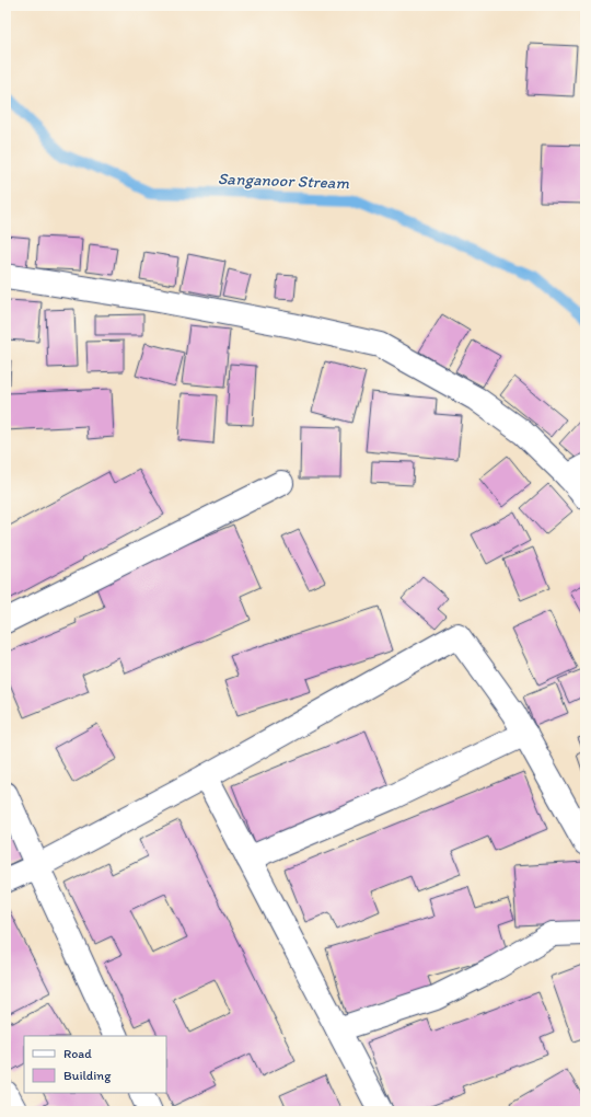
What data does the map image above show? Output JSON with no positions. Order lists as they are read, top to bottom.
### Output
{
  "water": ["Sanganoor Stream"],
  "legend": ["Road", "Building"]
}
